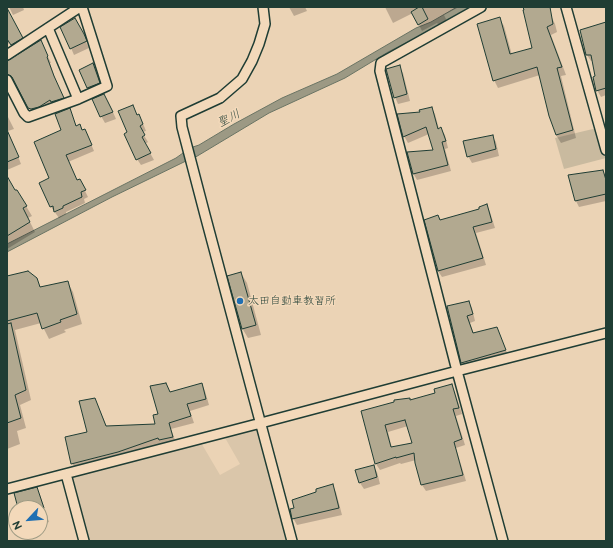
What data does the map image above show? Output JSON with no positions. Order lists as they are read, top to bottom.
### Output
{
  "water": ["聖川"],
  "places": ["太田自動車教習所"],
  "north": "bottom left"
}
